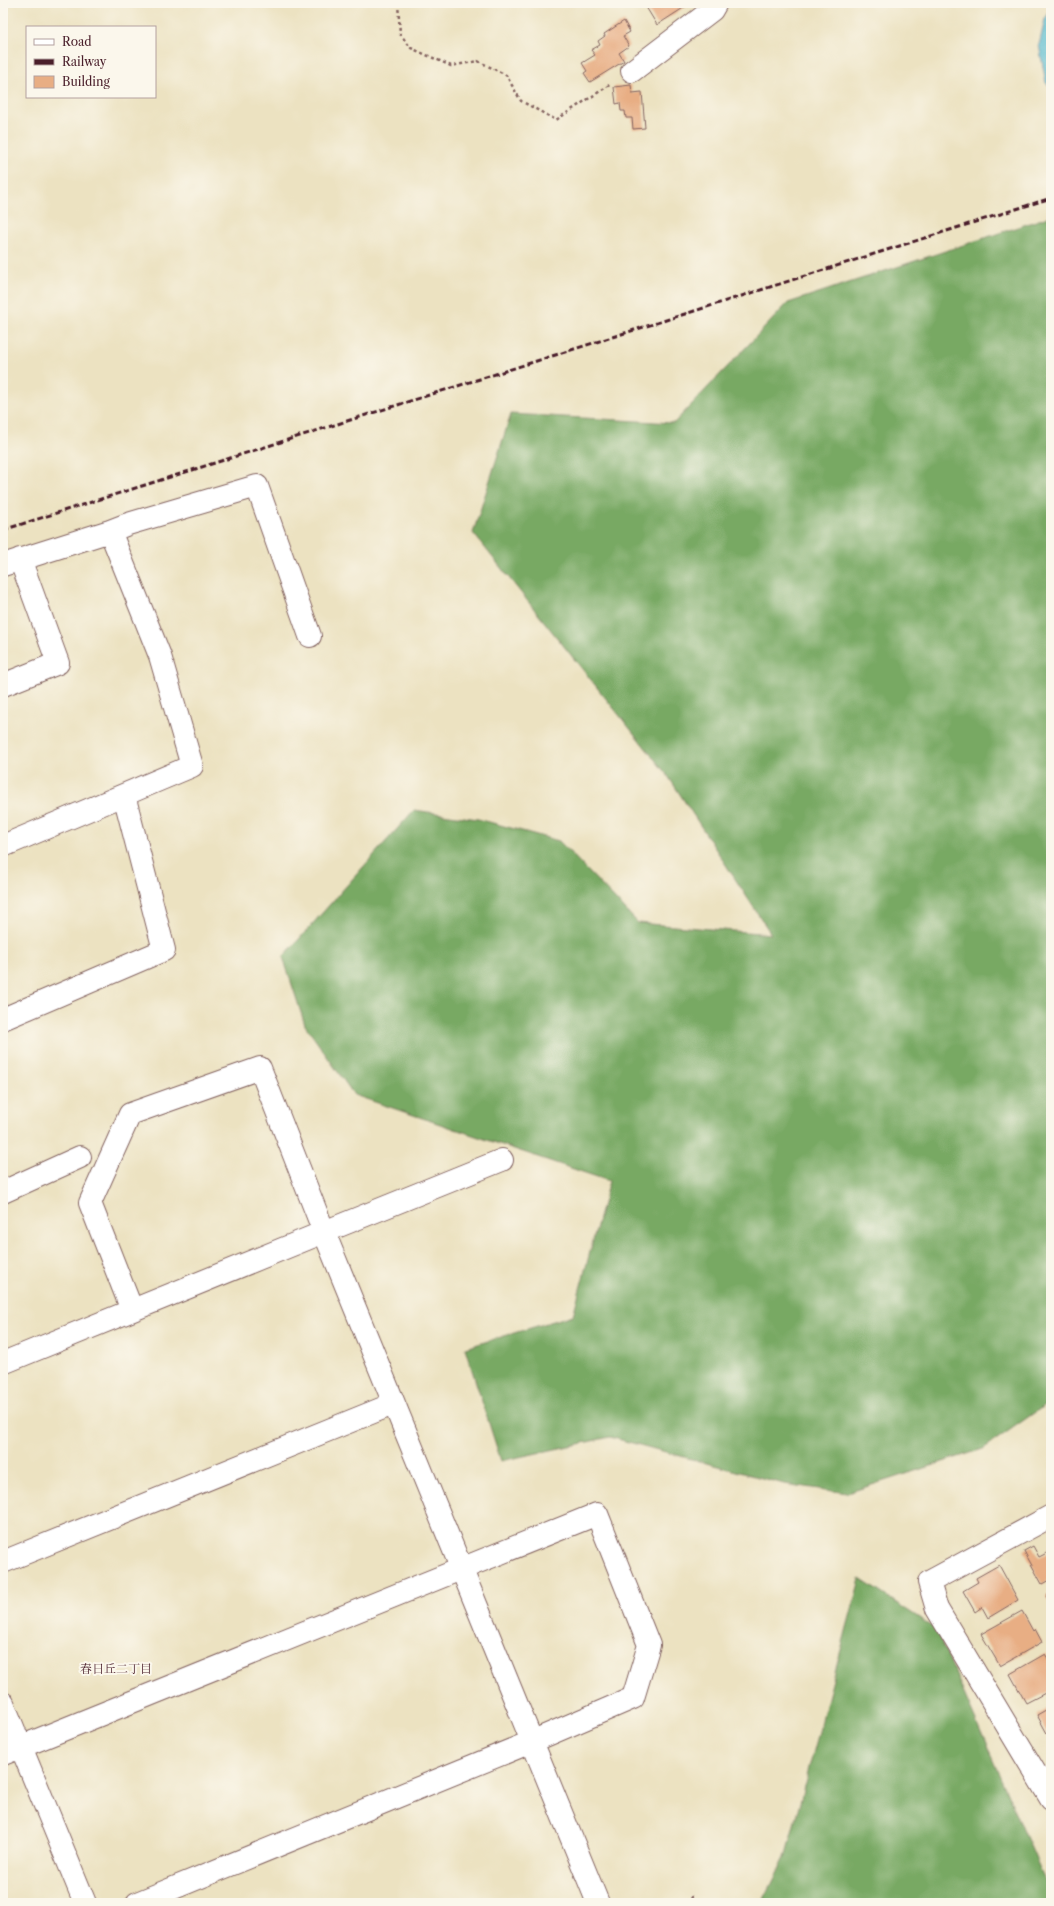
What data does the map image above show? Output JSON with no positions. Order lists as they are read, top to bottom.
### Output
{
  "districts": ["春日丘二丁目"],
  "legend": ["Road", "Railway", "Building"]
}
